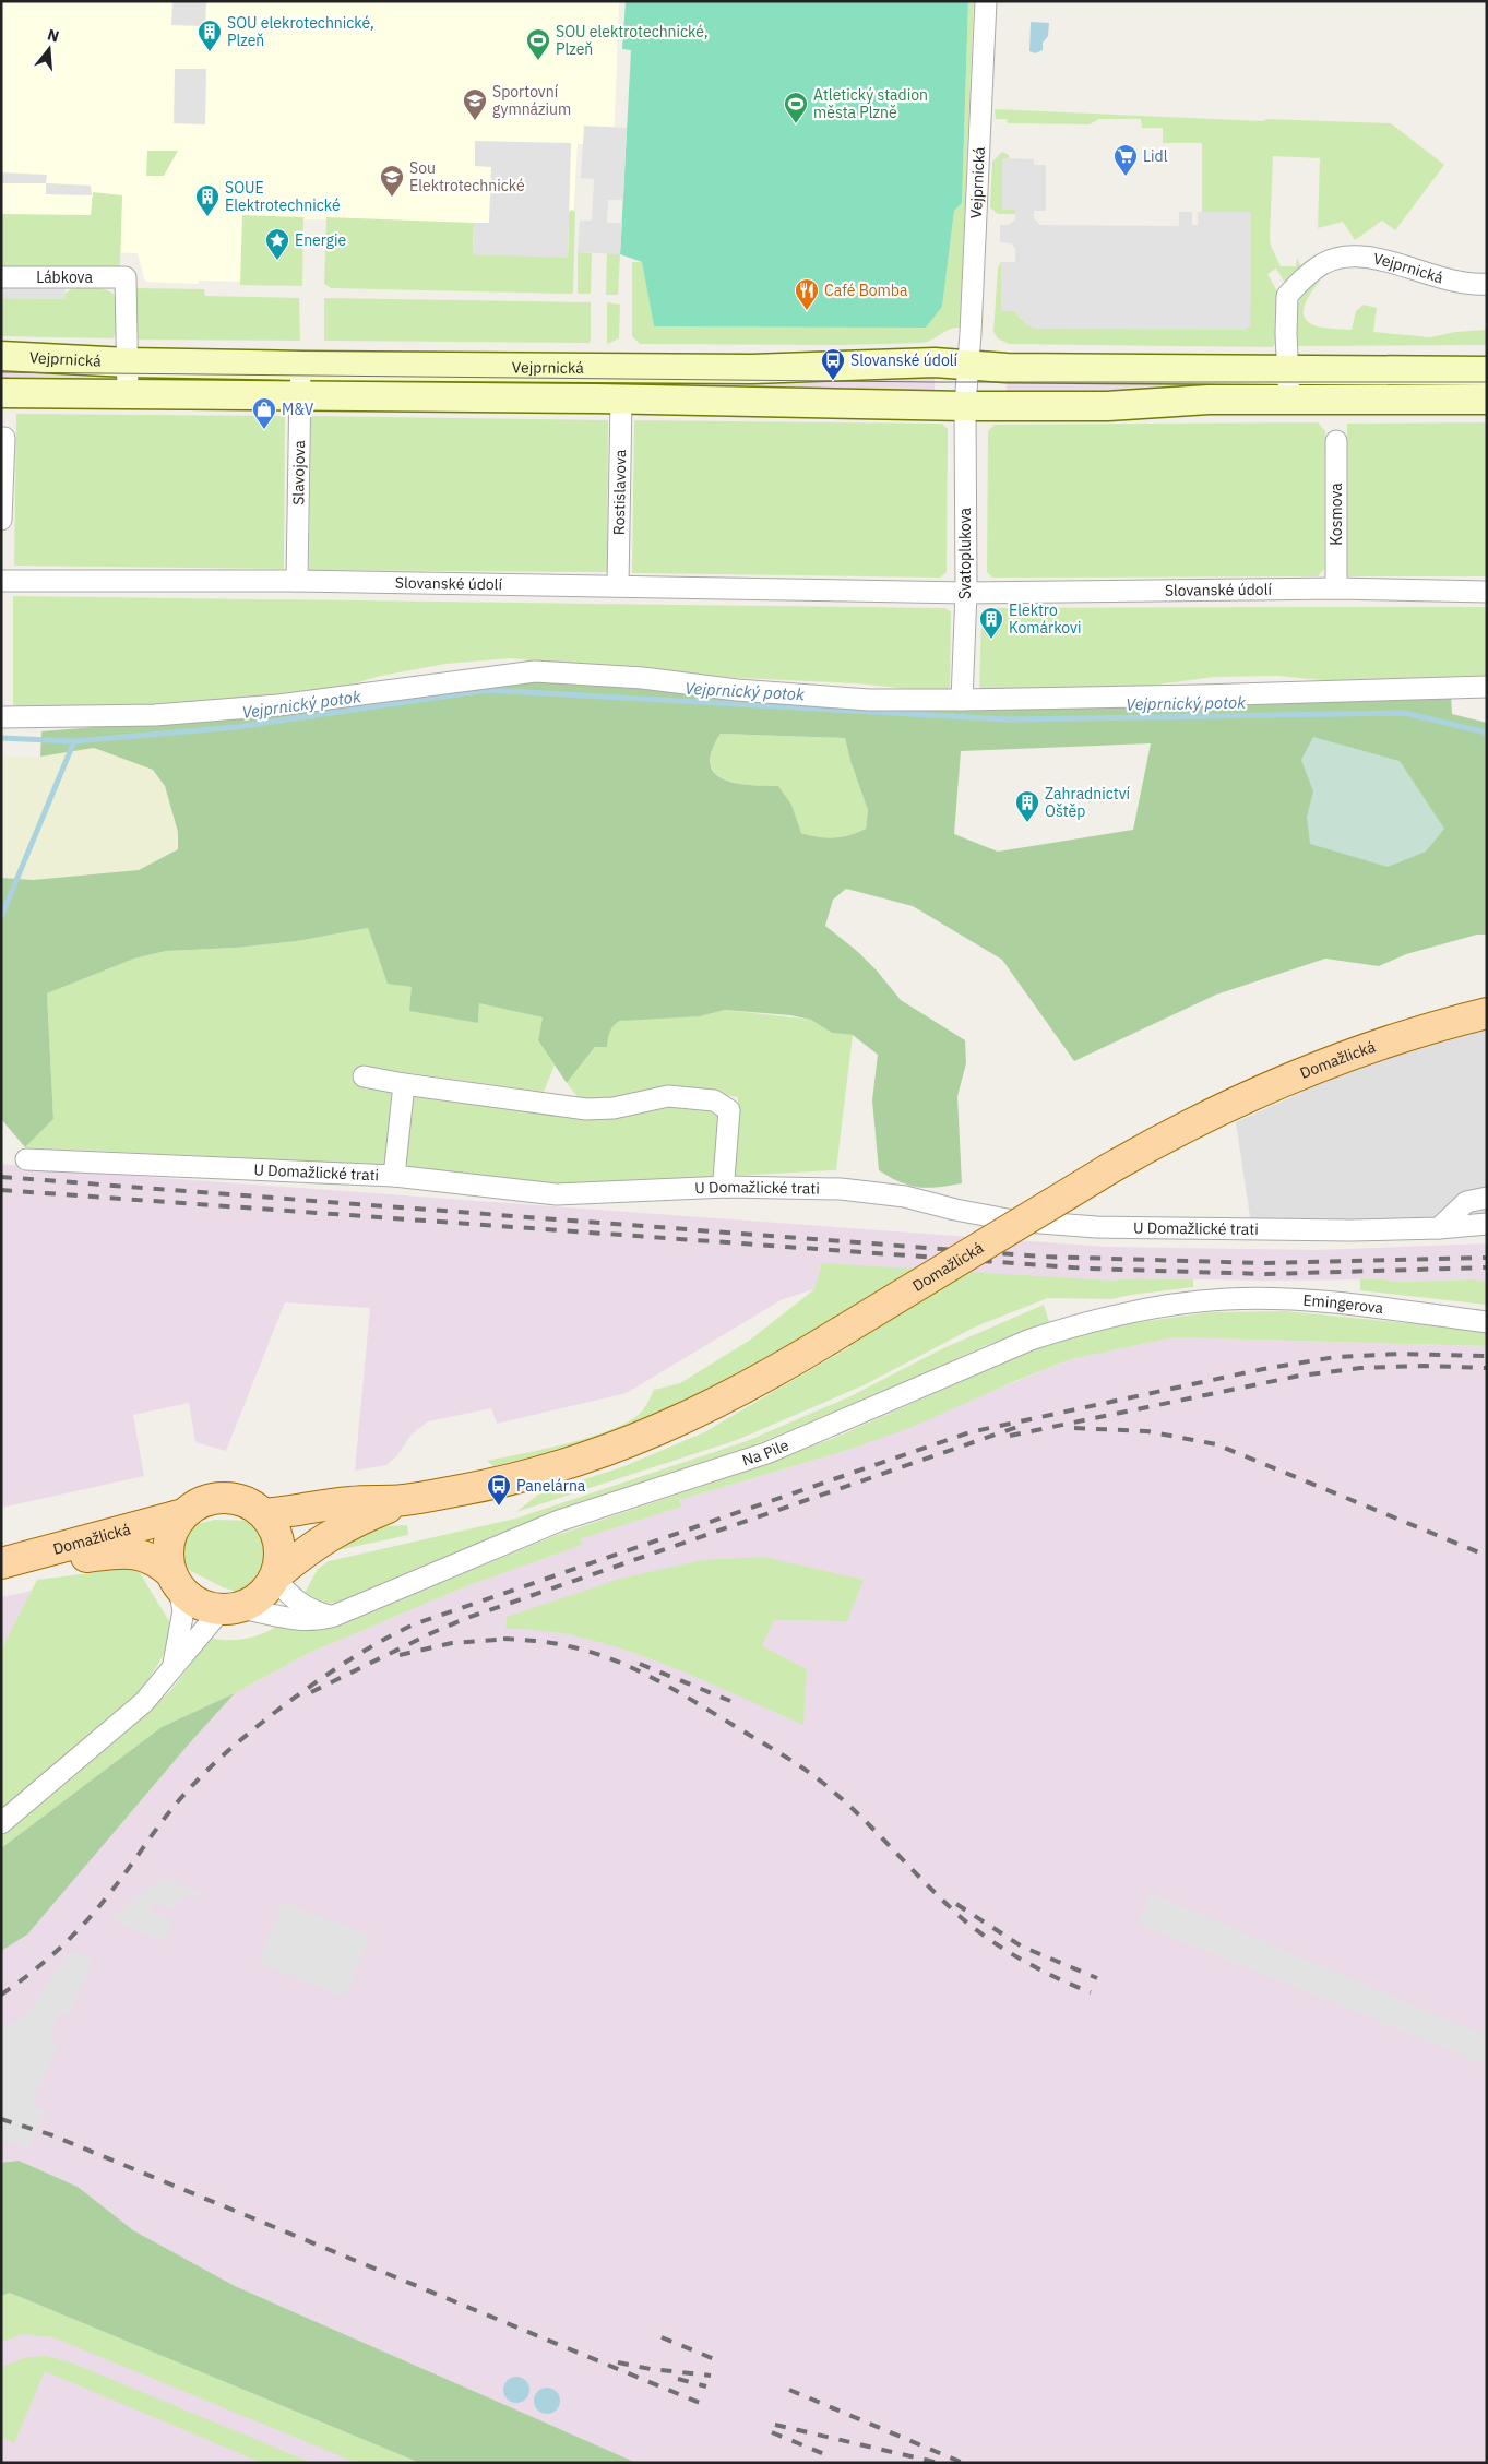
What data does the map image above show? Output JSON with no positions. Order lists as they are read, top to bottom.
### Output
{
  "streets": {
    "main road": ["Vejprnická", "Domažlická"],
    "street": [
      "Lábkova",
      "Slavojova",
      "Rostislavova",
      "Kosmova",
      "Svatoplukova",
      "Slovanské údolí",
      "U Domažlické trati",
      "Emingerova",
      "Na Pile"
    ]
  },
  "crossings": [
    ["Vejprnická", "Lábkova"],
    ["Vejprnická", "Slavojova"],
    ["Vejprnická", "Rostislavova"],
    ["Vejprnická", "Svatoplukova"],
    ["Slavojova", "Slovanské údolí"],
    ["Rostislavova", "Slovanské údolí"],
    ["Kosmova", "Slovanské údolí"],
    ["Svatoplukova", "Slovanské údolí"],
    ["Domažlická", "Na Pile"],
    ["Emingerova", "Na Pile"]
  ],
  "water": ["Vejprnický potok"],
  "places": {
    "building": [
      "SOU elekrotechnické, Plzeň",
      "SOUE Elektrotechnické",
      "Elektro Komárkovi",
      "Zahradnictví Oštěp"
    ],
    "sports": ["SOU elektrotechnické, Plzeň", "Atletický stadion města Plzně"],
    "school or university": ["Sportovní gymnázium", "Sou Elektrotechnické"],
    "supermarket": ["Lidl"],
    "place": ["Energie"],
    "restaurant": ["Café Bomba"],
    "bus stop": ["Slovanské údolí", "Panelárna"],
    "shop": ["M&V"]
  },
  "north": "top"
}
